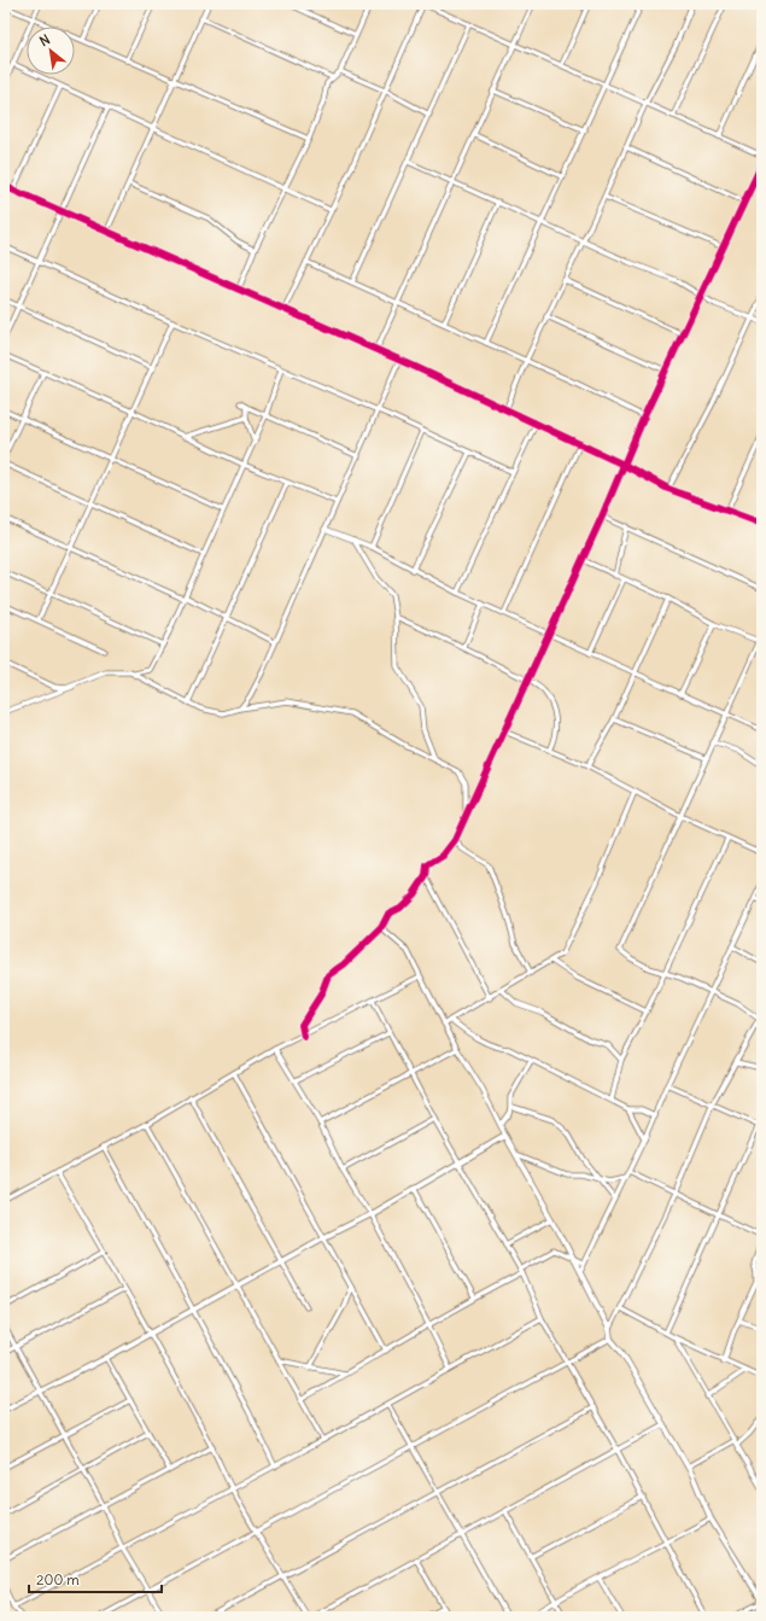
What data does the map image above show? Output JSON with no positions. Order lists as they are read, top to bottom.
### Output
{
  "scale_bar": "200 m",
  "north": "top left"
}
